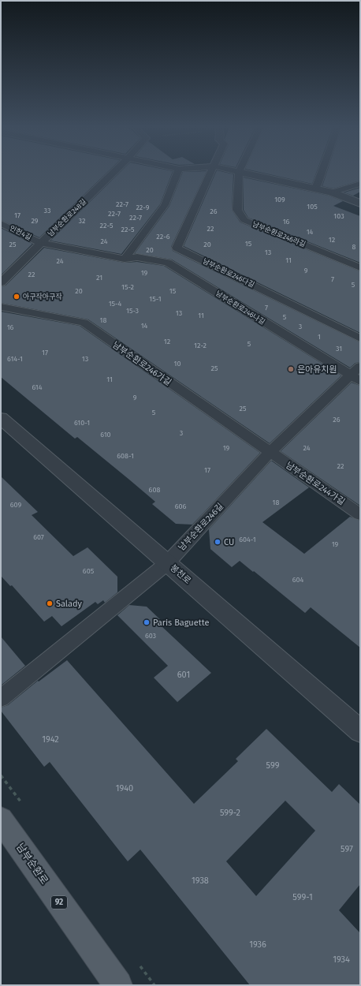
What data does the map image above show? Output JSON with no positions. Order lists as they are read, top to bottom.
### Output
{
  "streets": {
    "main road": ["남부순환로", "92"],
    "street": ["봉천로"],
    "lane": [
      "남부순환로248길",
      "인헌4길",
      "남부순환로246라길",
      "남부순환로246다길",
      "남부순환로246나길",
      "남부순환로246가길",
      "남부순환로244가길",
      "남부순환로246길"
    ]
  },
  "crossings": [
    ["남부순환로248길", "인헌4길"],
    ["남부순환로248길", "남부순환로246나길"],
    ["인헌4길", "남부순환로246나길"],
    ["남부순환로246나길", "남부순환로246길"],
    ["남부순환로246가길", "남부순환로244가길"],
    ["남부순환로246가길", "남부순환로246길"],
    ["남부순환로244가길", "남부순환로246길"],
    ["남부순환로246길", "봉천로"]
  ],
  "places": [
    "아구작아구작",
    "은아유치원",
    "CU",
    "Salady",
    "Paris Baguette"
  ],
  "house_numbers": [
    "109",
    "22-7",
    "105",
    "22-9",
    "33",
    "26",
    "22-7",
    "17",
    "103",
    "22-7",
    "29",
    "32",
    "16",
    "22-5",
    "22",
    "22-5",
    "14",
    "22-6",
    "12",
    "24",
    "15",
    "25",
    "20",
    "8",
    "20",
    "13",
    "11",
    "24",
    "9",
    "19",
    "22",
    "21",
    "7",
    "5",
    "15-2",
    "20",
    "15",
    "15-1",
    "15-4",
    "7",
    "15-3",
    "13",
    "11",
    "5",
    "18",
    "14",
    "3",
    "16",
    "1",
    "12",
    "5",
    "12-2",
    "31",
    "17",
    "614-1",
    "13",
    "10",
    "25",
    "11",
    "614",
    "9",
    "25",
    "5",
    "26",
    "610-1",
    "3",
    "610",
    "19",
    "24",
    "608-1",
    "22",
    "17",
    "608",
    "18",
    "609",
    "606",
    "607",
    "604-1",
    "19",
    "605",
    "604",
    "603",
    "601",
    "1942",
    "599",
    "1940",
    "599-2",
    "597",
    "1938",
    "599-1",
    "1936",
    "1934"
  ]
}
